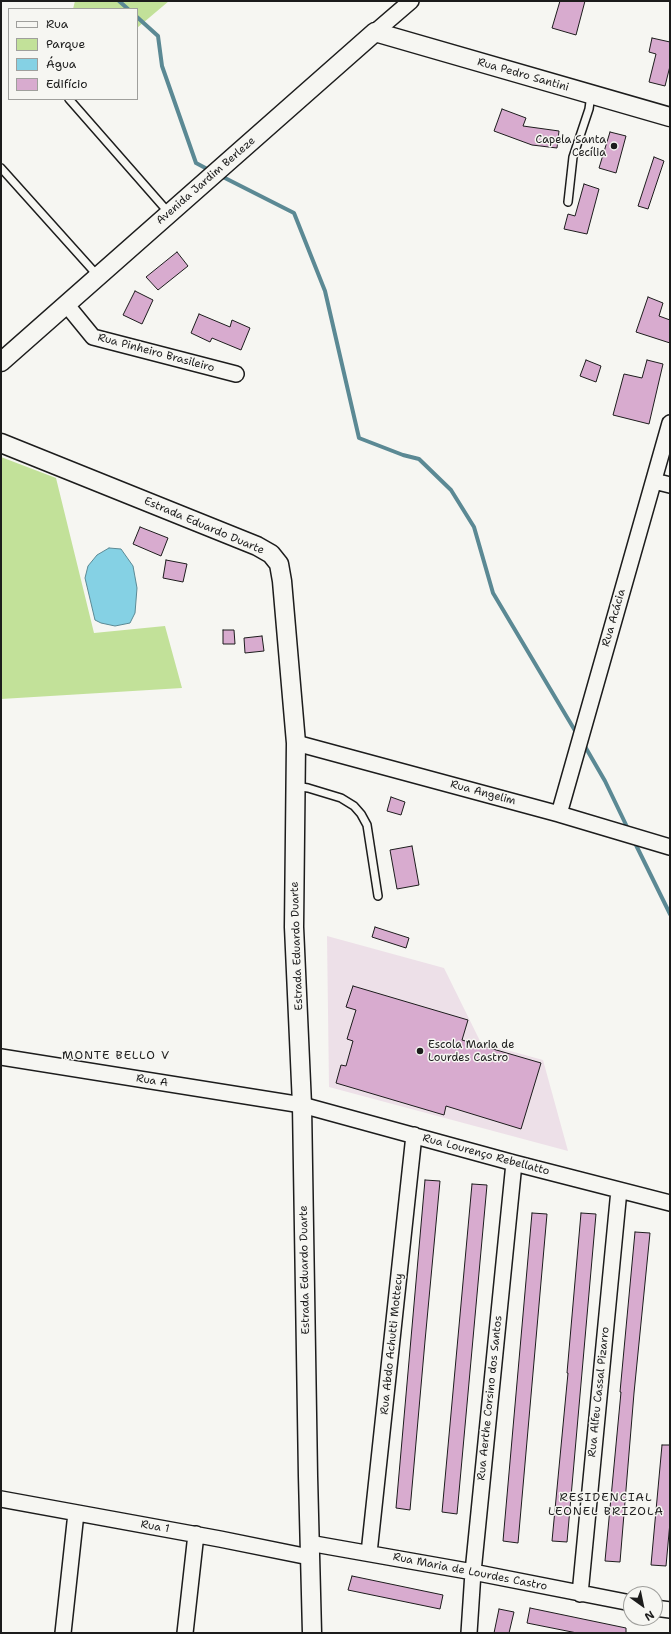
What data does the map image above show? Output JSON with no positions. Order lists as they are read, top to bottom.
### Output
{
  "streets": {
    "street": [
      "Rua Pedro Santini",
      "Avenida Jardim Berleze",
      "Rua Pinheiro Brasileiro",
      "Estrada Eduardo Duarte",
      "Rua Acácia",
      "Rua Angelim",
      "Rua A",
      "Rua Lourenço Rebellatto",
      "Rua Abdo Achutti Mottecy",
      "Rua Alfeu Cassal Pizarro",
      "Rua Aerthe Corsino dos Santos",
      "Rua 1",
      "Rua Maria de Lourdes Castro"
    ]
  },
  "crossings": [
    ["Rua Pedro Santini", "Avenida Jardim Berleze"],
    ["Avenida Jardim Berleze", "Rua Pinheiro Brasileiro"],
    ["Estrada Eduardo Duarte", "Rua Angelim"],
    ["Estrada Eduardo Duarte", "Rua A"],
    ["Estrada Eduardo Duarte", "Rua Lourenço Rebellatto"],
    ["Estrada Eduardo Duarte", "Rua 1"],
    ["Estrada Eduardo Duarte", "Rua Maria de Lourdes Castro"],
    ["Rua Acácia", "Rua Angelim"],
    ["Rua A", "Rua Lourenço Rebellatto"],
    ["Rua Lourenço Rebellatto", "Rua Abdo Achutti Mottecy"],
    ["Rua Lourenço Rebellatto", "Rua Alfeu Cassal Pizarro"],
    ["Rua Lourenço Rebellatto", "Rua Aerthe Corsino dos Santos"],
    ["Rua Abdo Achutti Mottecy", "Rua Maria de Lourdes Castro"],
    ["Rua Alfeu Cassal Pizarro", "Rua Maria de Lourdes Castro"],
    ["Rua Aerthe Corsino dos Santos", "Rua Maria de Lourdes Castro"],
    ["Rua 1", "Rua Maria de Lourdes Castro"]
  ],
  "districts": ["MONTE BELLO V", "RESIDENCIAL LEONEL BRIZOLA"],
  "places": ["Capela Santa Cecília", "Escola Maria de Lourdes Castro"],
  "legend": [
    "Rua",
    "Parque",
    "Água",
    "Edifício"
  ],
  "north": "bottom right"
}
